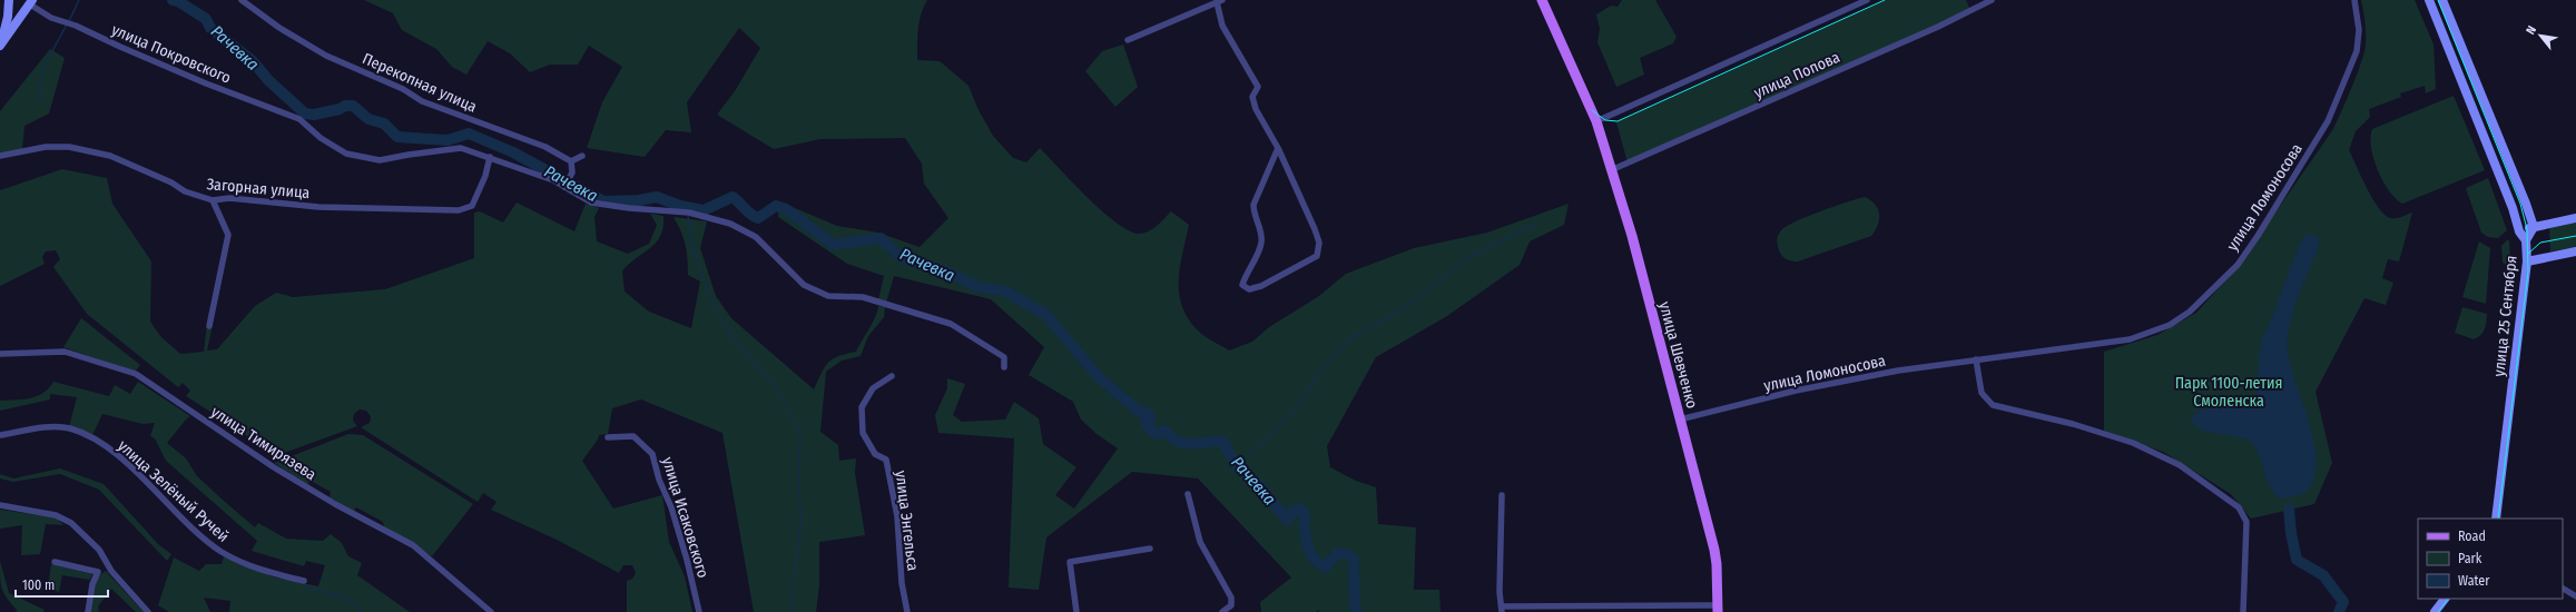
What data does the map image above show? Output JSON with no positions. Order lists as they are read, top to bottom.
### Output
{
  "streets": {
    "main road": ["улица 25 Сентября", "улица Шевченко"],
    "street": [
      "улица Покровского",
      "улица Попова",
      "Перекопная улица",
      "Загорная улица",
      "улица Ломоносова",
      "улица Тимирязева",
      "улица Зелёный Ручей",
      "улица Исаковского",
      "улица Энгельса"
    ]
  },
  "crossings": [
    ["улица Покровского", "Загорная улица"],
    ["улица Попова", "улица Шевченко"],
    ["улица Ломоносова", "улица Шевченко"]
  ],
  "water": ["Рачевка"],
  "parks": ["Парк 1100-летия Смоленска"],
  "legend": ["Road", "Park", "Water"],
  "scale_bar": "100 m",
  "north": "top left"
}
